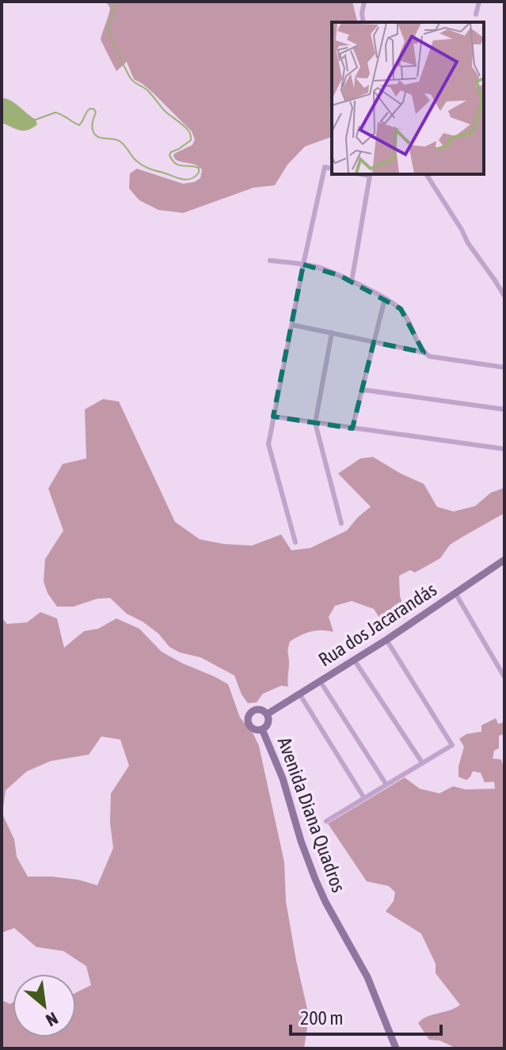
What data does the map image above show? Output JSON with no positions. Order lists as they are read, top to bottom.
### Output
{
  "streets": {
    "street": ["Rua dos Jacarandás", "Avenida Diana Quadros"]
  },
  "crossings": [
    ["Rua dos Jacarandás", "Avenida Diana Quadros"]
  ],
  "scale_bar": "200 m",
  "north": "bottom right"
}
